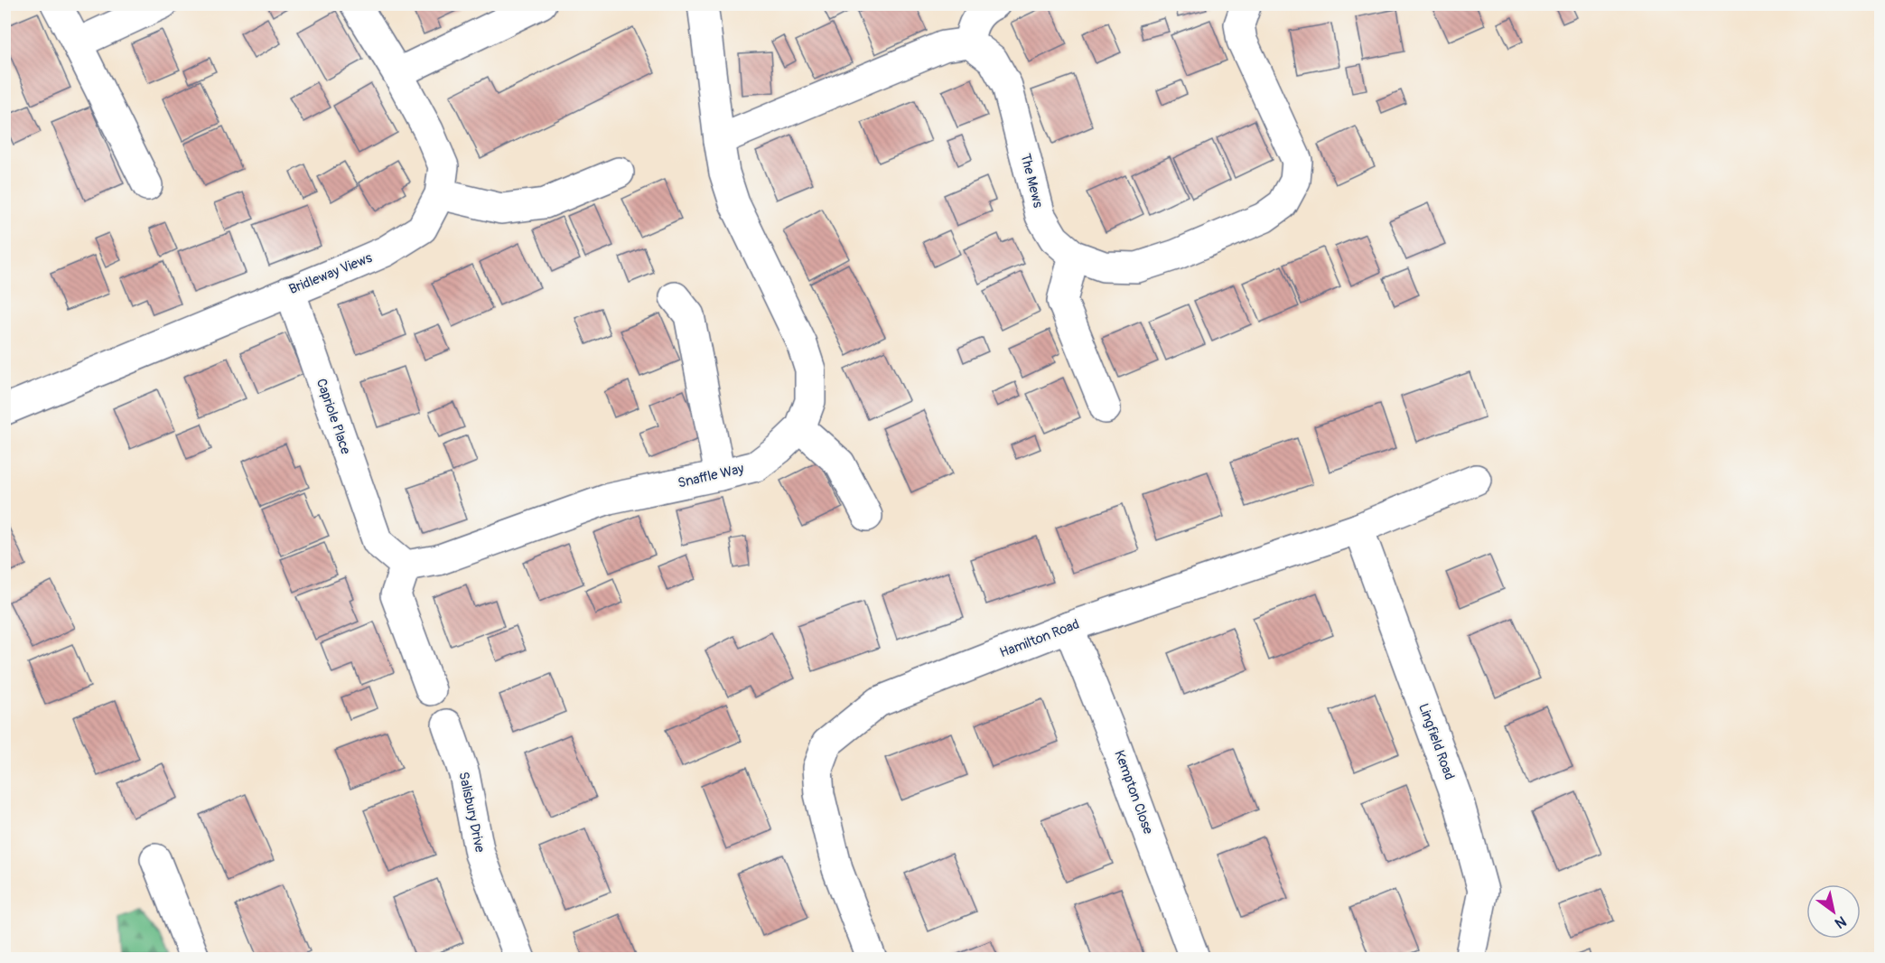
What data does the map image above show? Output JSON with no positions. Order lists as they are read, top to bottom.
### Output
{
  "streets": {
    "street": [
      "The Mews",
      "Bridleway Views",
      "Capriole Place",
      "Snaffle Way",
      "Hamilton Road",
      "Lingfield Road",
      "Kempton Close",
      "Salisbury Drive"
    ]
  },
  "crossings": [
    ["Bridleway Views", "Capriole Place"],
    ["Capriole Place", "Snaffle Way"],
    ["Hamilton Road", "Lingfield Road"],
    ["Hamilton Road", "Kempton Close"]
  ],
  "north": "bottom right"
}
